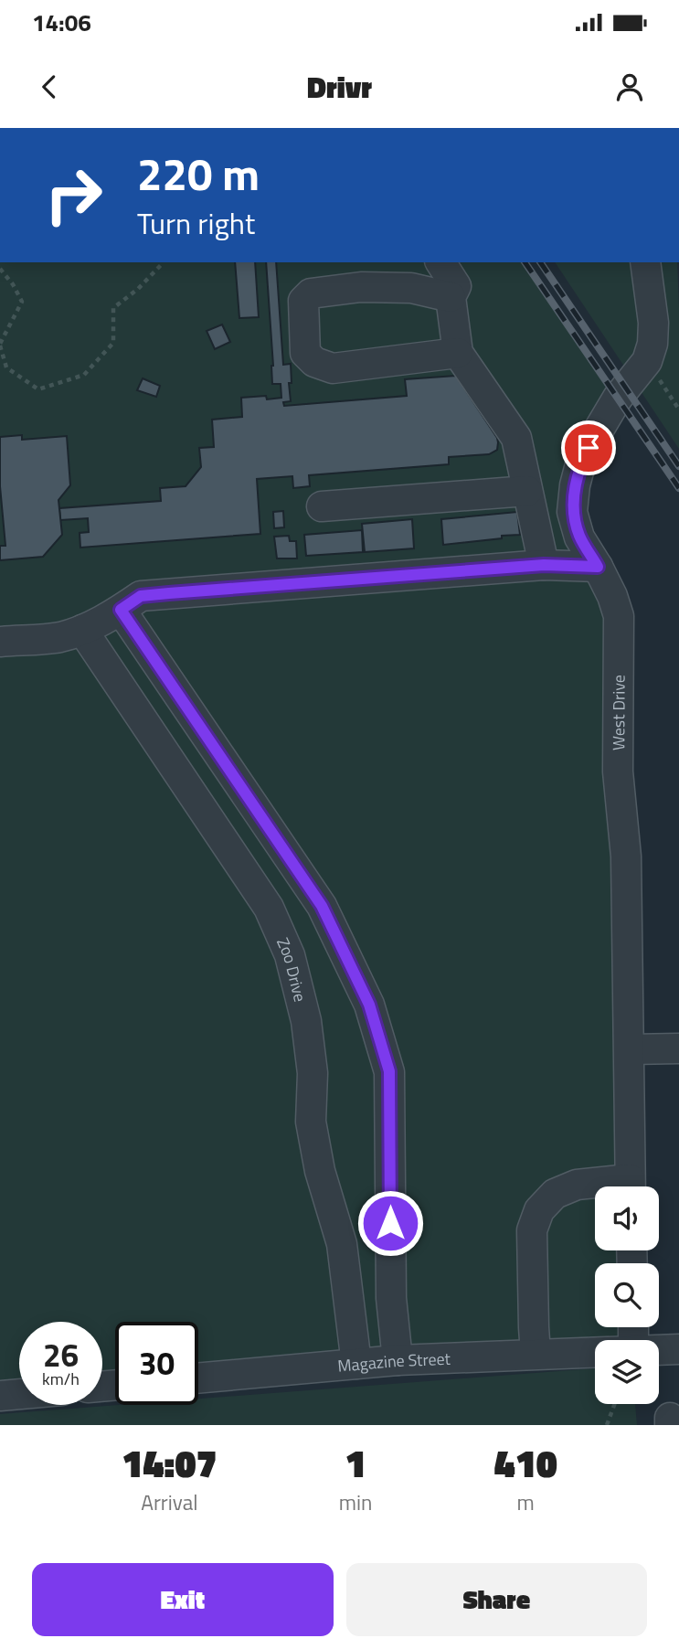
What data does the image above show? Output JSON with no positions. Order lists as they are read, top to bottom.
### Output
{
  "streets": {
    "street": ["West Drive", "Zoo Drive", "Magazine Street"]
  },
  "crossings": [
    ["Zoo Drive", "Magazine Street"]
  ],
  "page": {
    "status": "14:06",
    "header": "Drivr",
    "turn": ["220 m", "Turn right"],
    "speed": "26 km/h",
    "limit": "30",
    "eta": [
      "14:07",
      "Arrival",
      "1",
      "min",
      "410",
      "m"
    ],
    "buttons": ["Exit", "Share"]
  }
}
